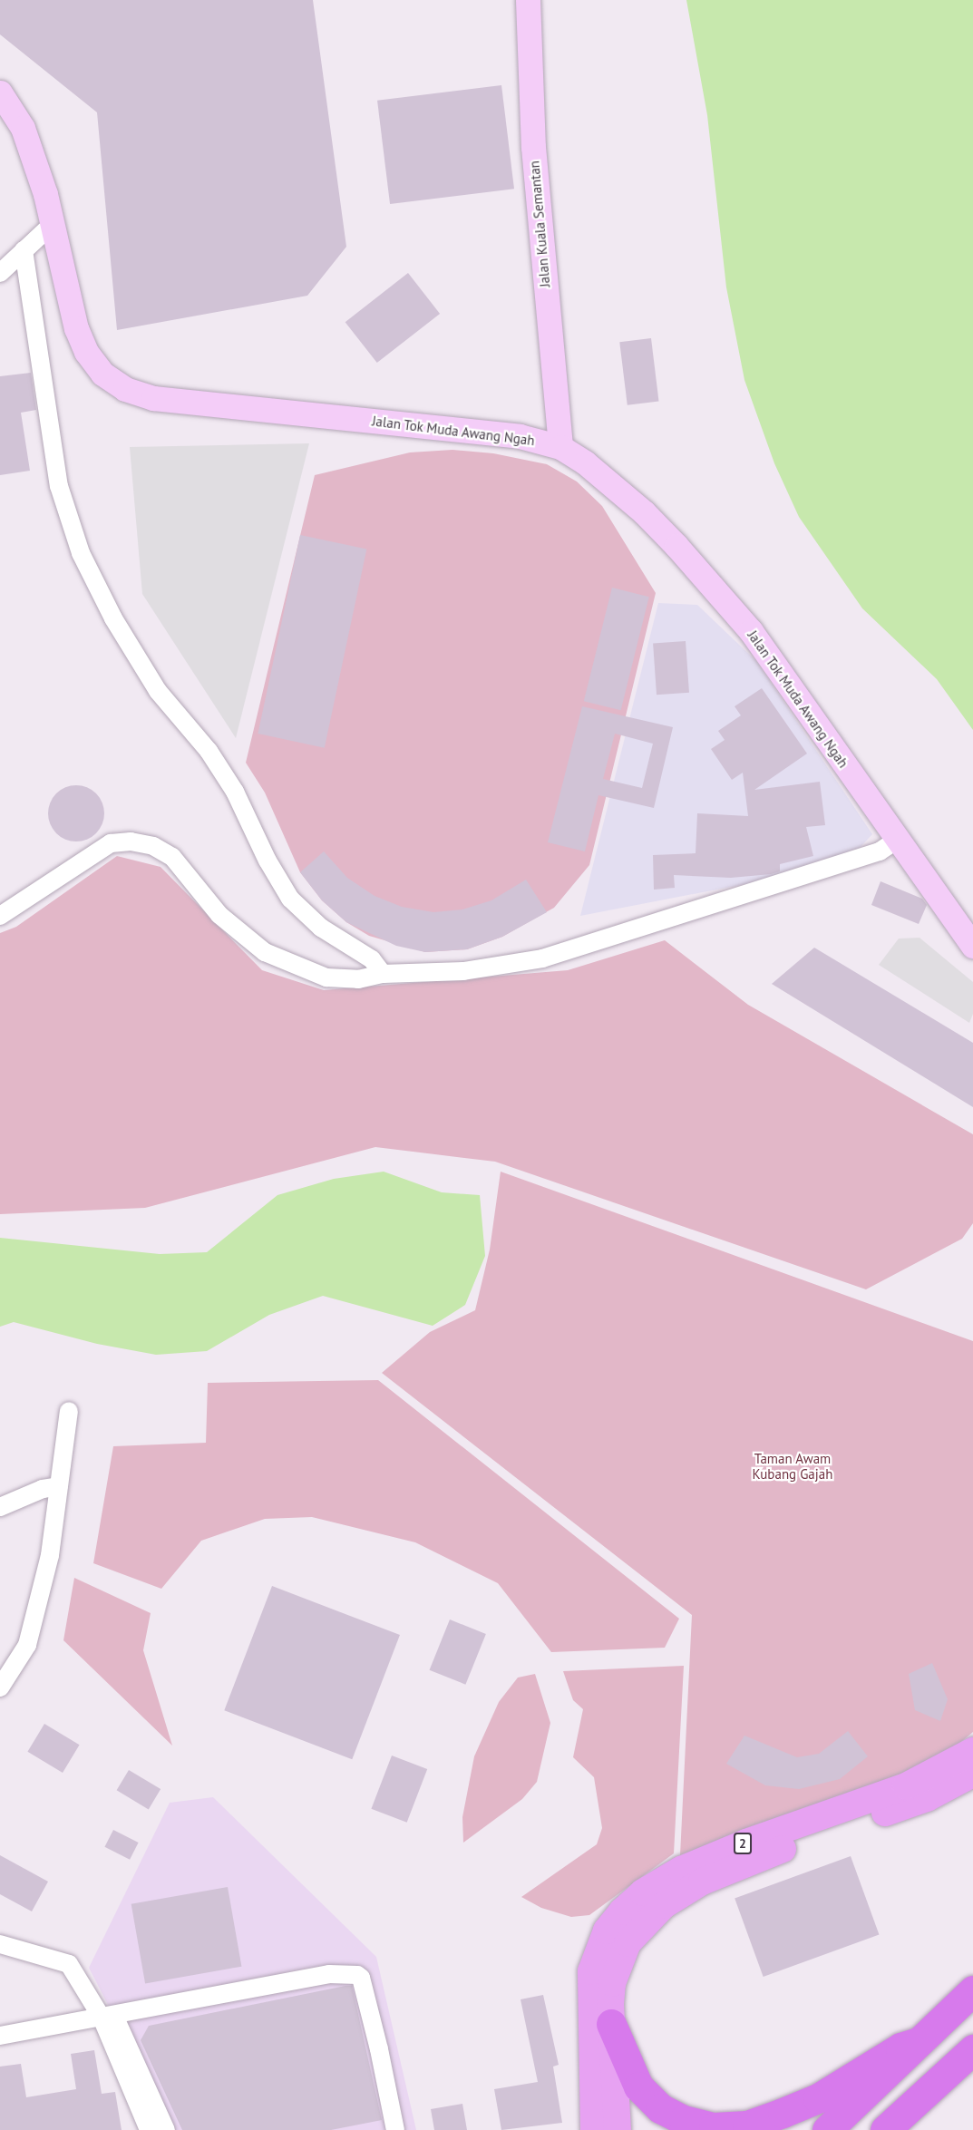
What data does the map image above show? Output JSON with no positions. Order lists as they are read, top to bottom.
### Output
{
  "streets": {
    "highway": ["2"],
    "main road": ["Jalan Kuala Semantan", "Jalan Tok Muda Awang Ngah"]
  },
  "crossings": [
    ["Jalan Kuala Semantan", "Jalan Tok Muda Awang Ngah"]
  ],
  "parks": ["Taman Awam Kubang Gajah"]
}
